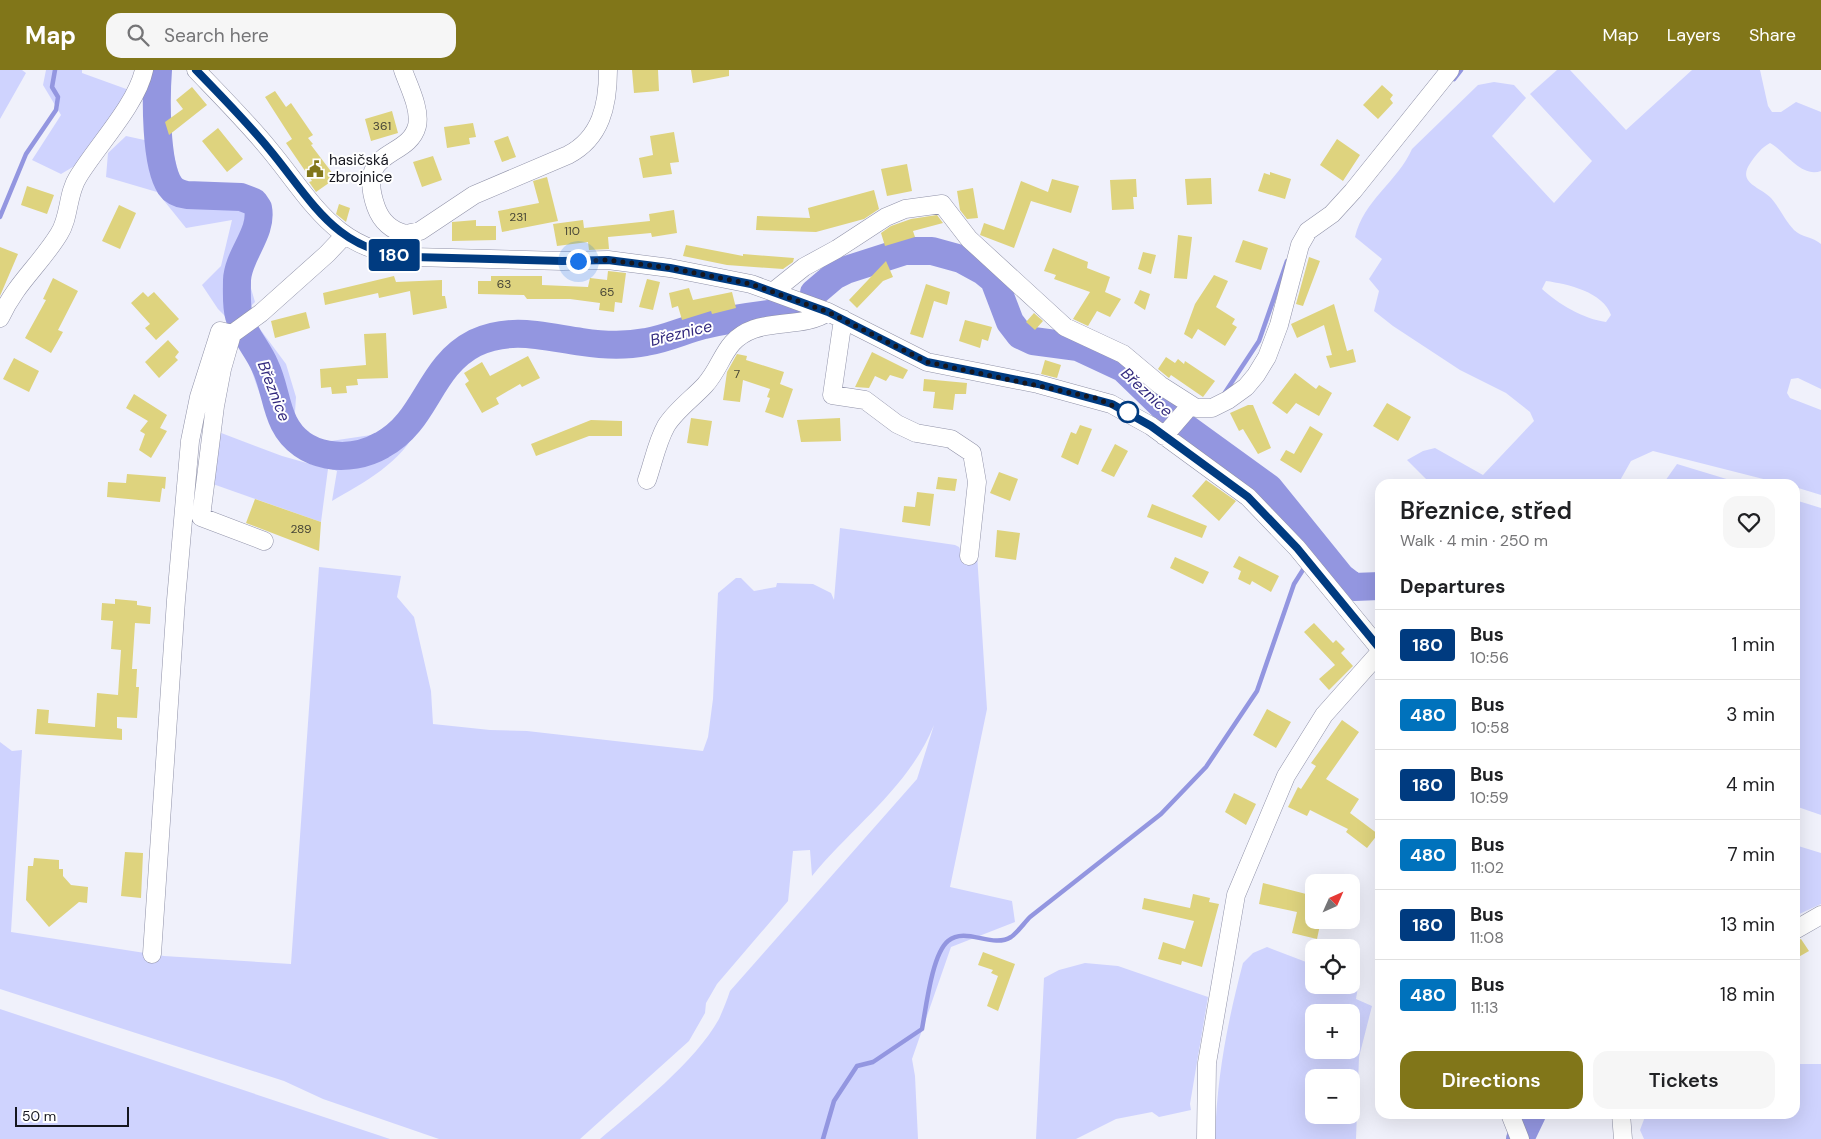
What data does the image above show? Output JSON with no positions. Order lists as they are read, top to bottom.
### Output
{
  "water": ["Březnice"],
  "places": {
    "public building": ["hasičská zbrojnice"]
  },
  "lines": ["bus line 180"],
  "house_numbers": [
    "361",
    "231",
    "110",
    "63",
    "65",
    "7",
    "289"
  ],
  "scale_bar": "50 m",
  "north": "top right",
  "page": {
    "header": "Map",
    "search": "Search here",
    "nav": ["Map", "Layers", "Share"],
    "on_map": "180",
    "heading": [
      ["Březnice, střed", "Walk · 4 min · 250 m"],
      "Departures"
    ],
    "list": [
      {
        "mark": "180",
        "name": "Bus",
        "note": "10:56",
        "value": "1 min"
      },
      {
        "mark": "480",
        "name": "Bus",
        "note": "10:58",
        "value": "3 min"
      },
      {
        "mark": "180",
        "name": "Bus",
        "note": "10:59",
        "value": "4 min"
      },
      {
        "mark": "480",
        "name": "Bus",
        "note": "11:02",
        "value": "7 min"
      },
      {
        "mark": "180",
        "name": "Bus",
        "note": "11:08",
        "value": "13 min"
      },
      {
        "mark": "480",
        "name": "Bus",
        "note": "11:13",
        "value": "18 min"
      }
    ],
    "map_buttons": ["+", "−"],
    "buttons": ["Directions", "Tickets"],
    "scale": "50 m"
  }
}
